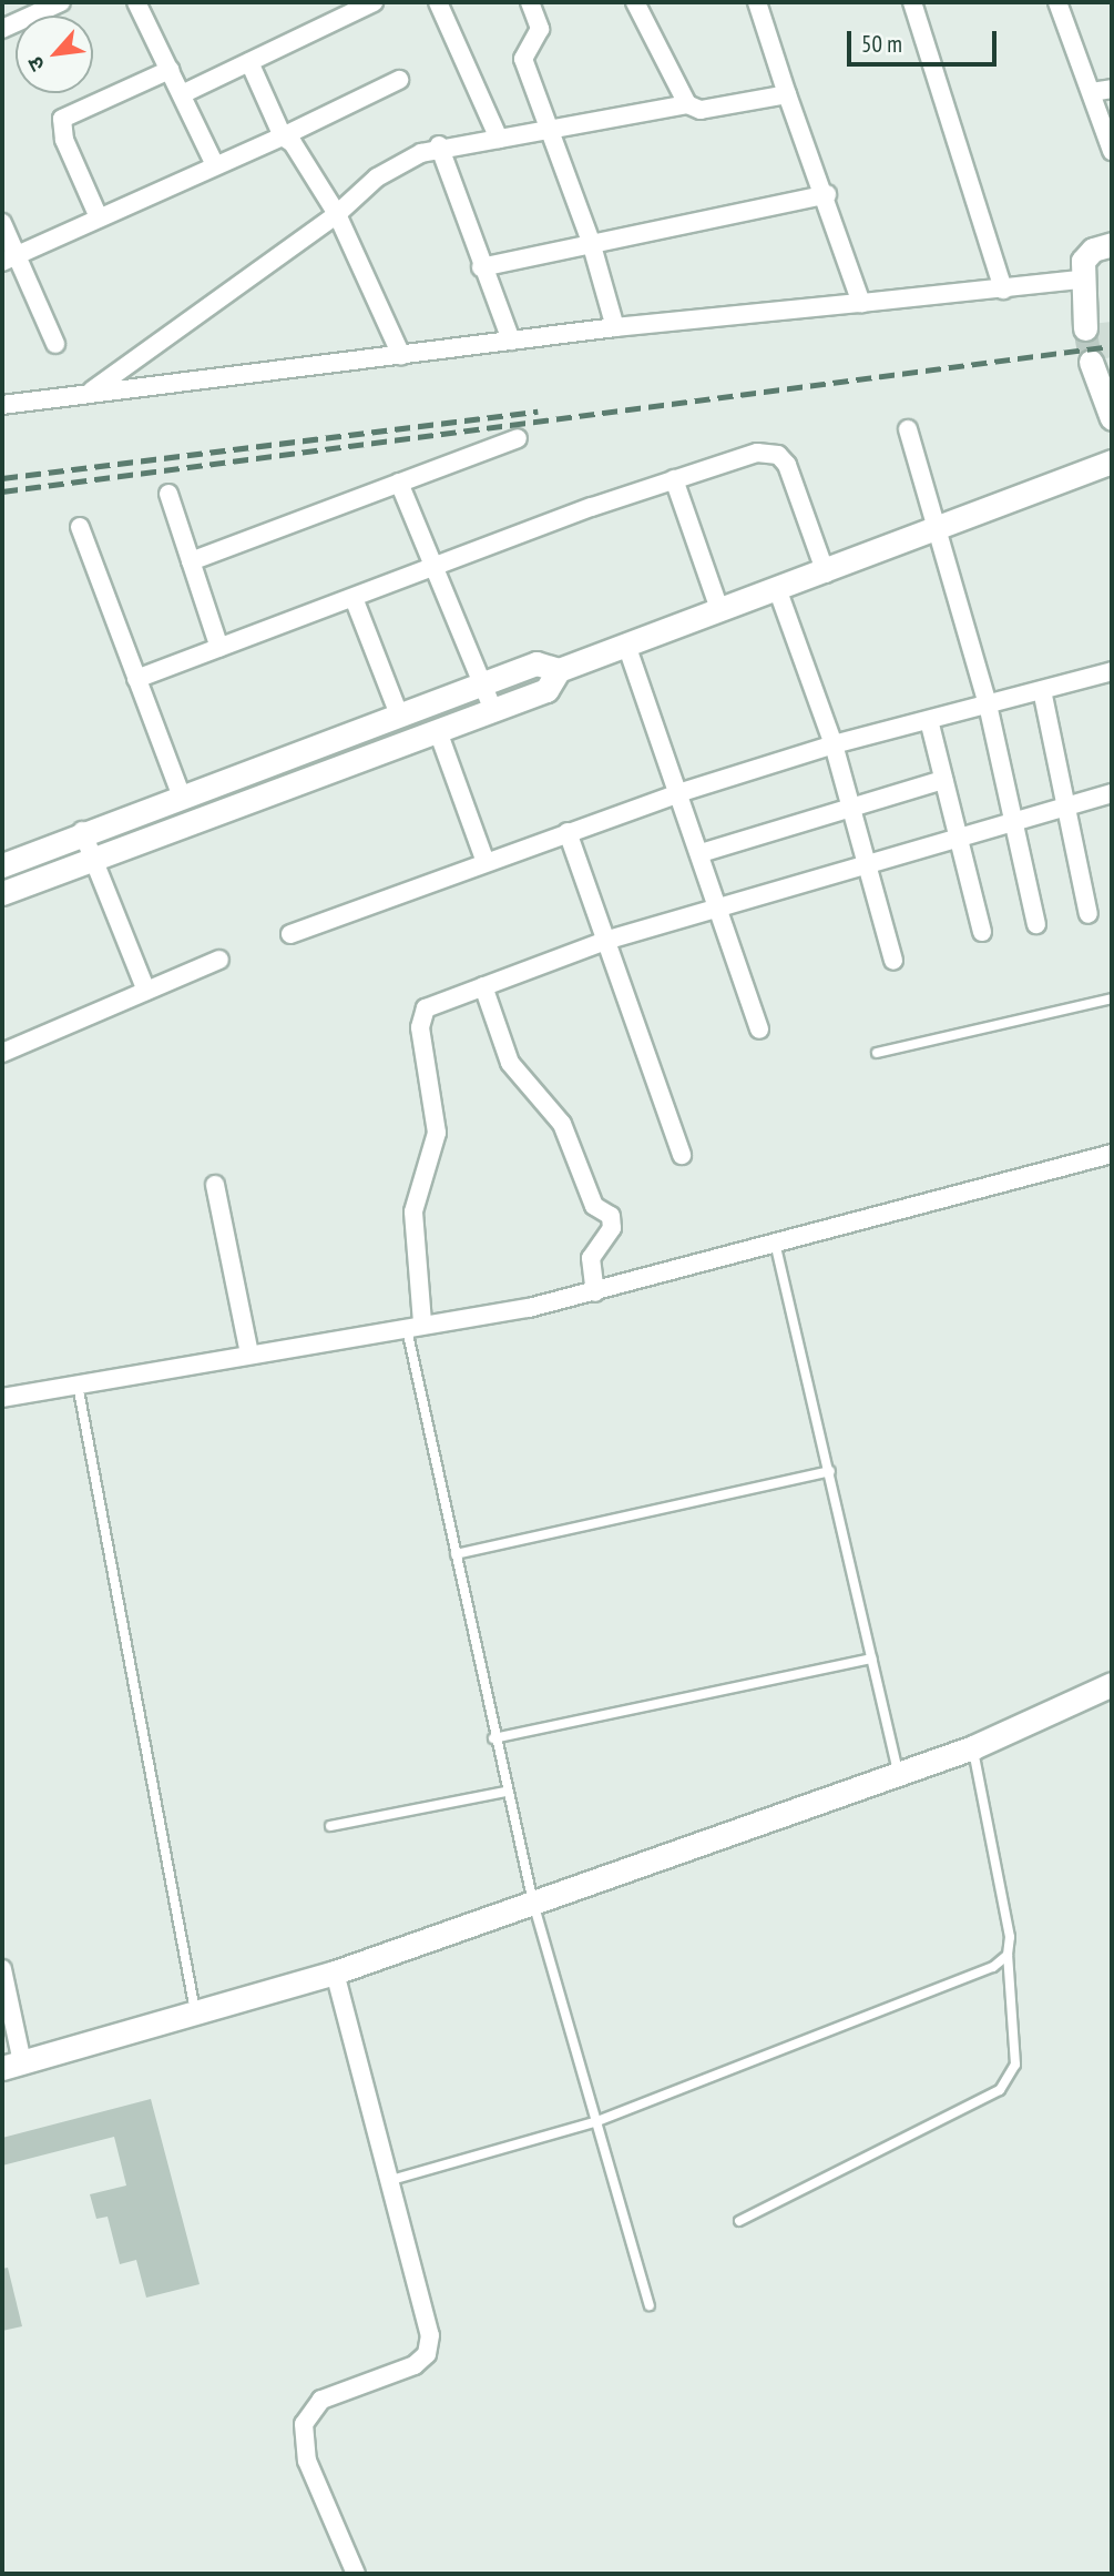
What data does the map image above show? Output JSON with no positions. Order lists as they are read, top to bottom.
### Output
{
  "scale_bar": "50 m",
  "north": "bottom left"
}
